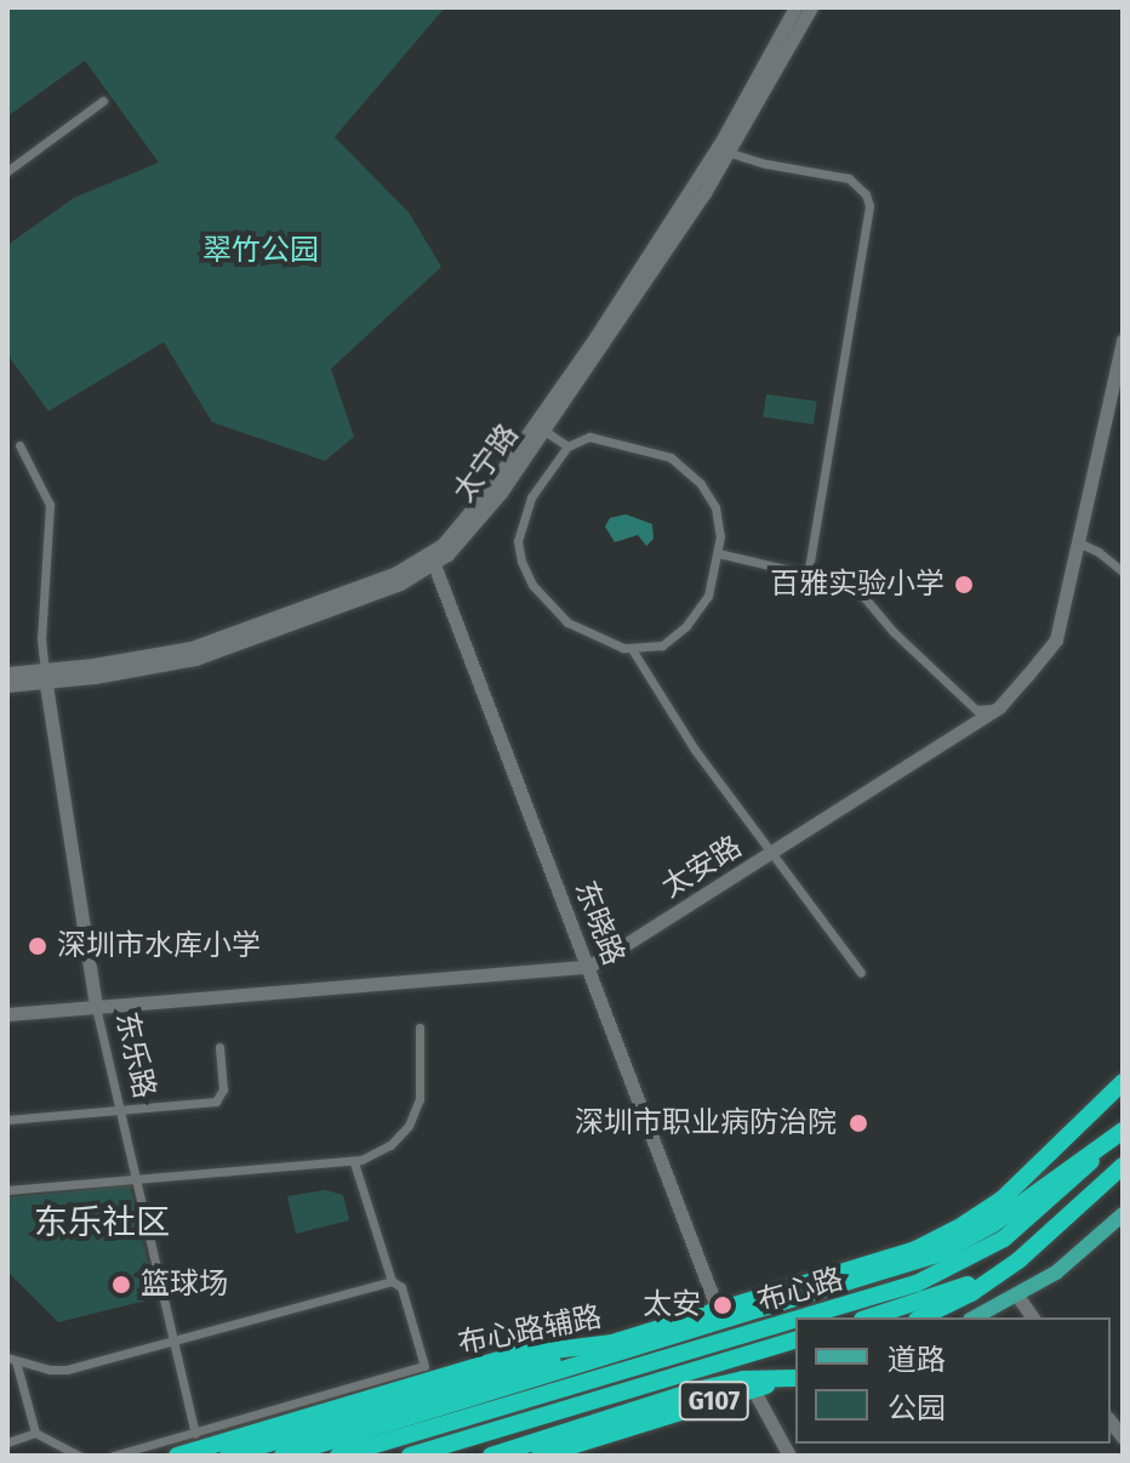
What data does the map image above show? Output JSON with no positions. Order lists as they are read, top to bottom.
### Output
{
  "streets": {
    "highway": ["布心路", "布心路辅路", "G107"],
    "street": [
      "太宁路",
      "太安路",
      "东晓路",
      "东乐路"
    ]
  },
  "crossings": [
    ["太宁路", "东晓路"],
    ["太宁路", "东乐路"],
    ["太安路", "东晓路"],
    ["太安路", "东乐路"],
    ["东晓路", "布心路辅路"],
    ["东乐路", "布心路辅路"]
  ],
  "districts": ["东乐社区"],
  "parks": ["翠竹公园"],
  "places": [
    "百雅实验小学",
    "深圳市水库小学",
    "深圳市职业病防治院",
    "篮球场",
    "太安"
  ],
  "legend": ["道路", "公园"]
}
